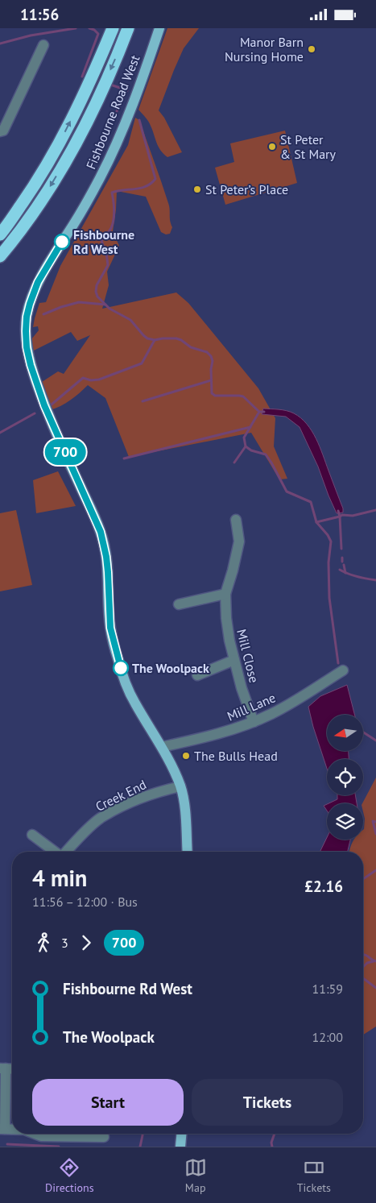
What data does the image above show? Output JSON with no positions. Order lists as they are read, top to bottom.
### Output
{
  "streets": {
    "main road": ["Fishbourne Road West"],
    "street": ["Mill Close", "Mill Lane", "Creek End"]
  },
  "crossings": [
    ["Fishbourne Road West", "Mill Lane"],
    ["Fishbourne Road West", "Creek End"],
    ["Mill Close", "Mill Lane"]
  ],
  "places": [
    "Manor Barn Nursing Home",
    "St Peter & St Mary",
    "St Peter’s Place",
    "Fishbourne Rd West",
    "The Woolpack",
    "The Bulls Head"
  ],
  "lines": ["bus line 700"],
  "north": "left",
  "page": {
    "status": "11:56",
    "on_map": "700",
    "heading": ["4 min", "11:56 – 12:00 · Bus", "£2.16"],
    "legs": ["3", "700"],
    "list": [
      {
        "name": "Fishbourne Rd West",
        "value": "11:59"
      },
      {
        "name": "The Woolpack",
        "value": "12:00"
      }
    ],
    "buttons": ["Start", "Tickets"],
    "tabs": ["Directions", "Map", "Tickets"]
  }
}
